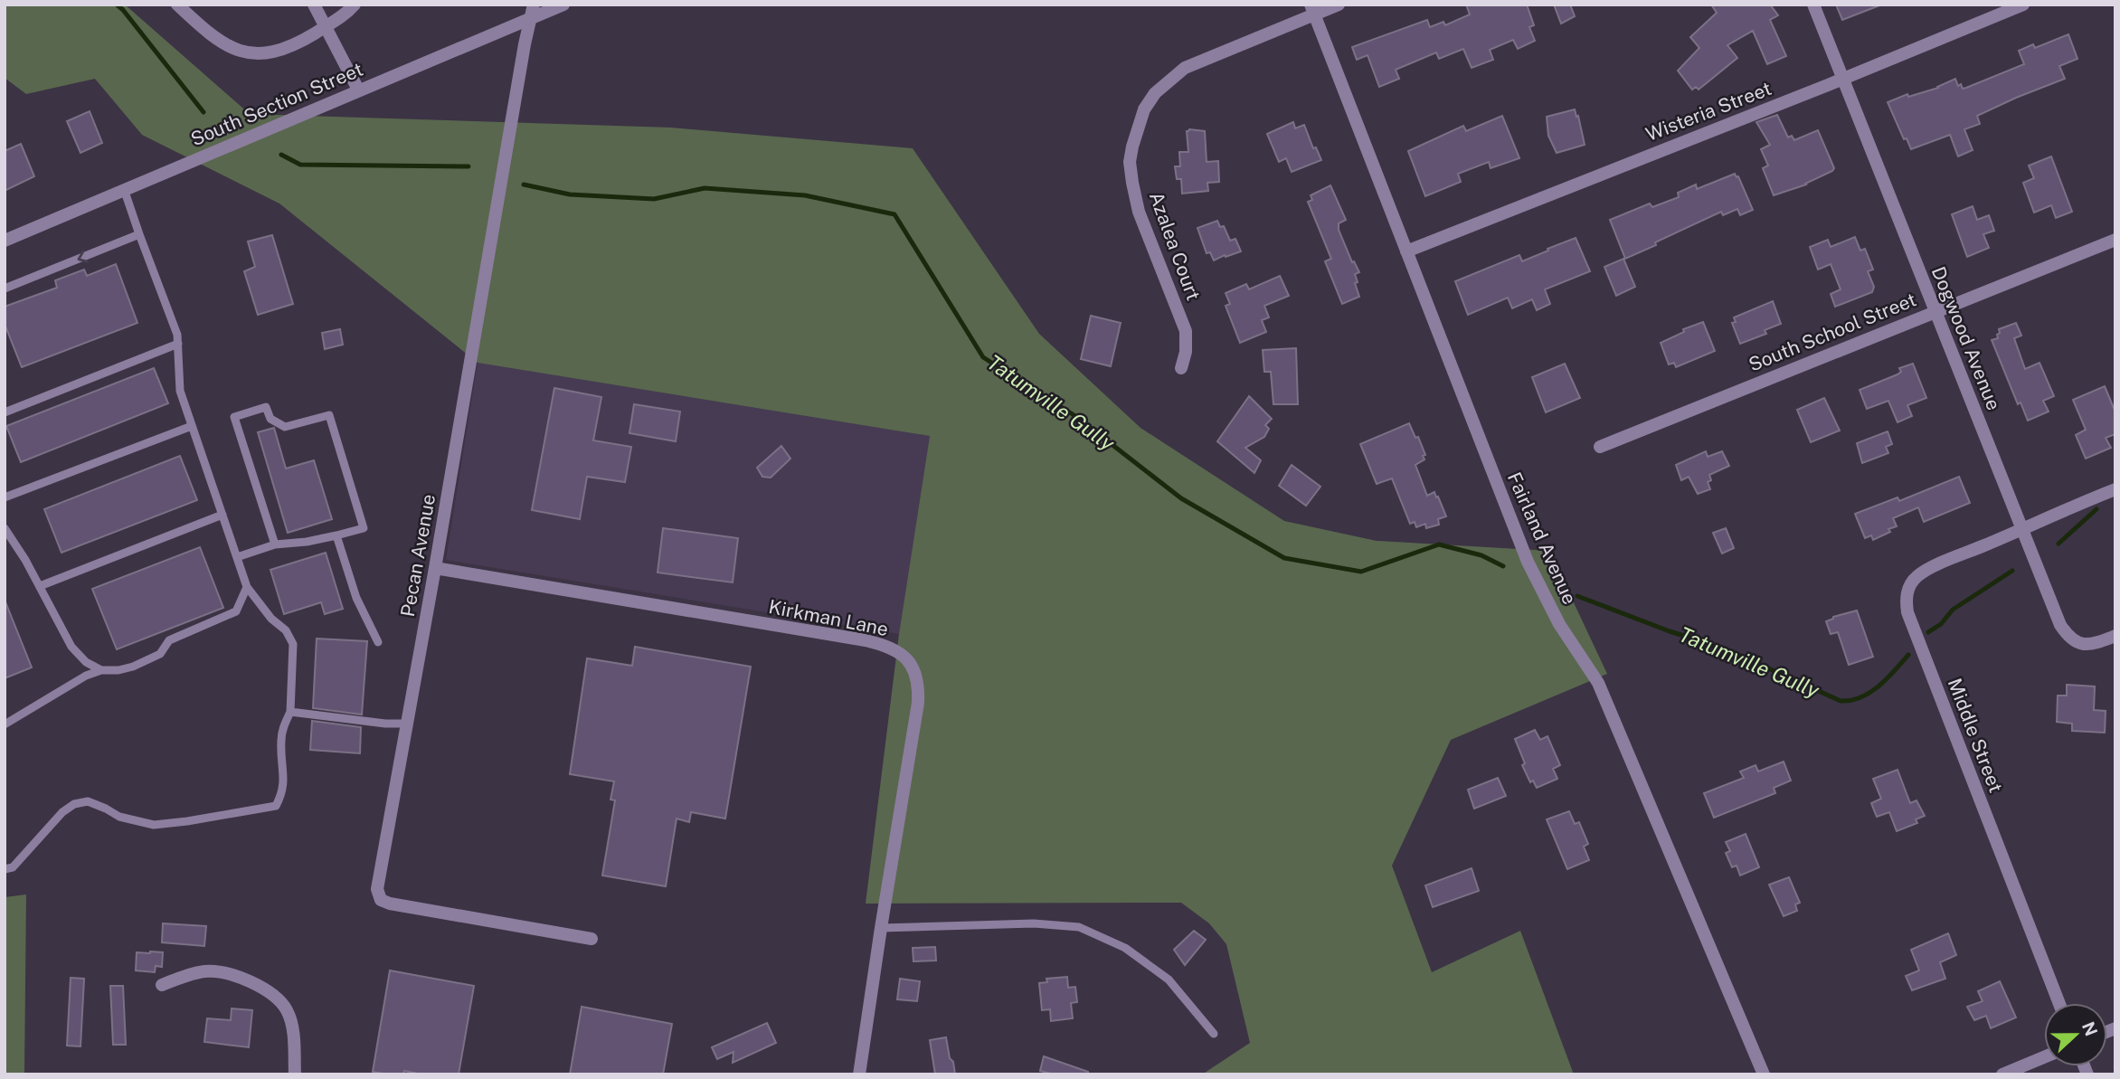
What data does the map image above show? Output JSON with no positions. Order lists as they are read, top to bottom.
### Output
{
  "streets": {
    "street": [
      "South Section Street",
      "Wisteria Street",
      "Azalea Court",
      "South School Street",
      "Dogwood Avenue",
      "Fairland Avenue",
      "Pecan Avenue",
      "Kirkman Lane",
      "Middle Street"
    ]
  },
  "crossings": [
    ["South Section Street", "Pecan Avenue"],
    ["Wisteria Street", "Dogwood Avenue"],
    ["Wisteria Street", "Fairland Avenue"],
    ["Azalea Court", "Fairland Avenue"],
    ["South School Street", "Dogwood Avenue"],
    ["Dogwood Avenue", "Middle Street"],
    ["Pecan Avenue", "Kirkman Lane"]
  ],
  "water": ["Tatumville Gully"],
  "north": "right"
}
